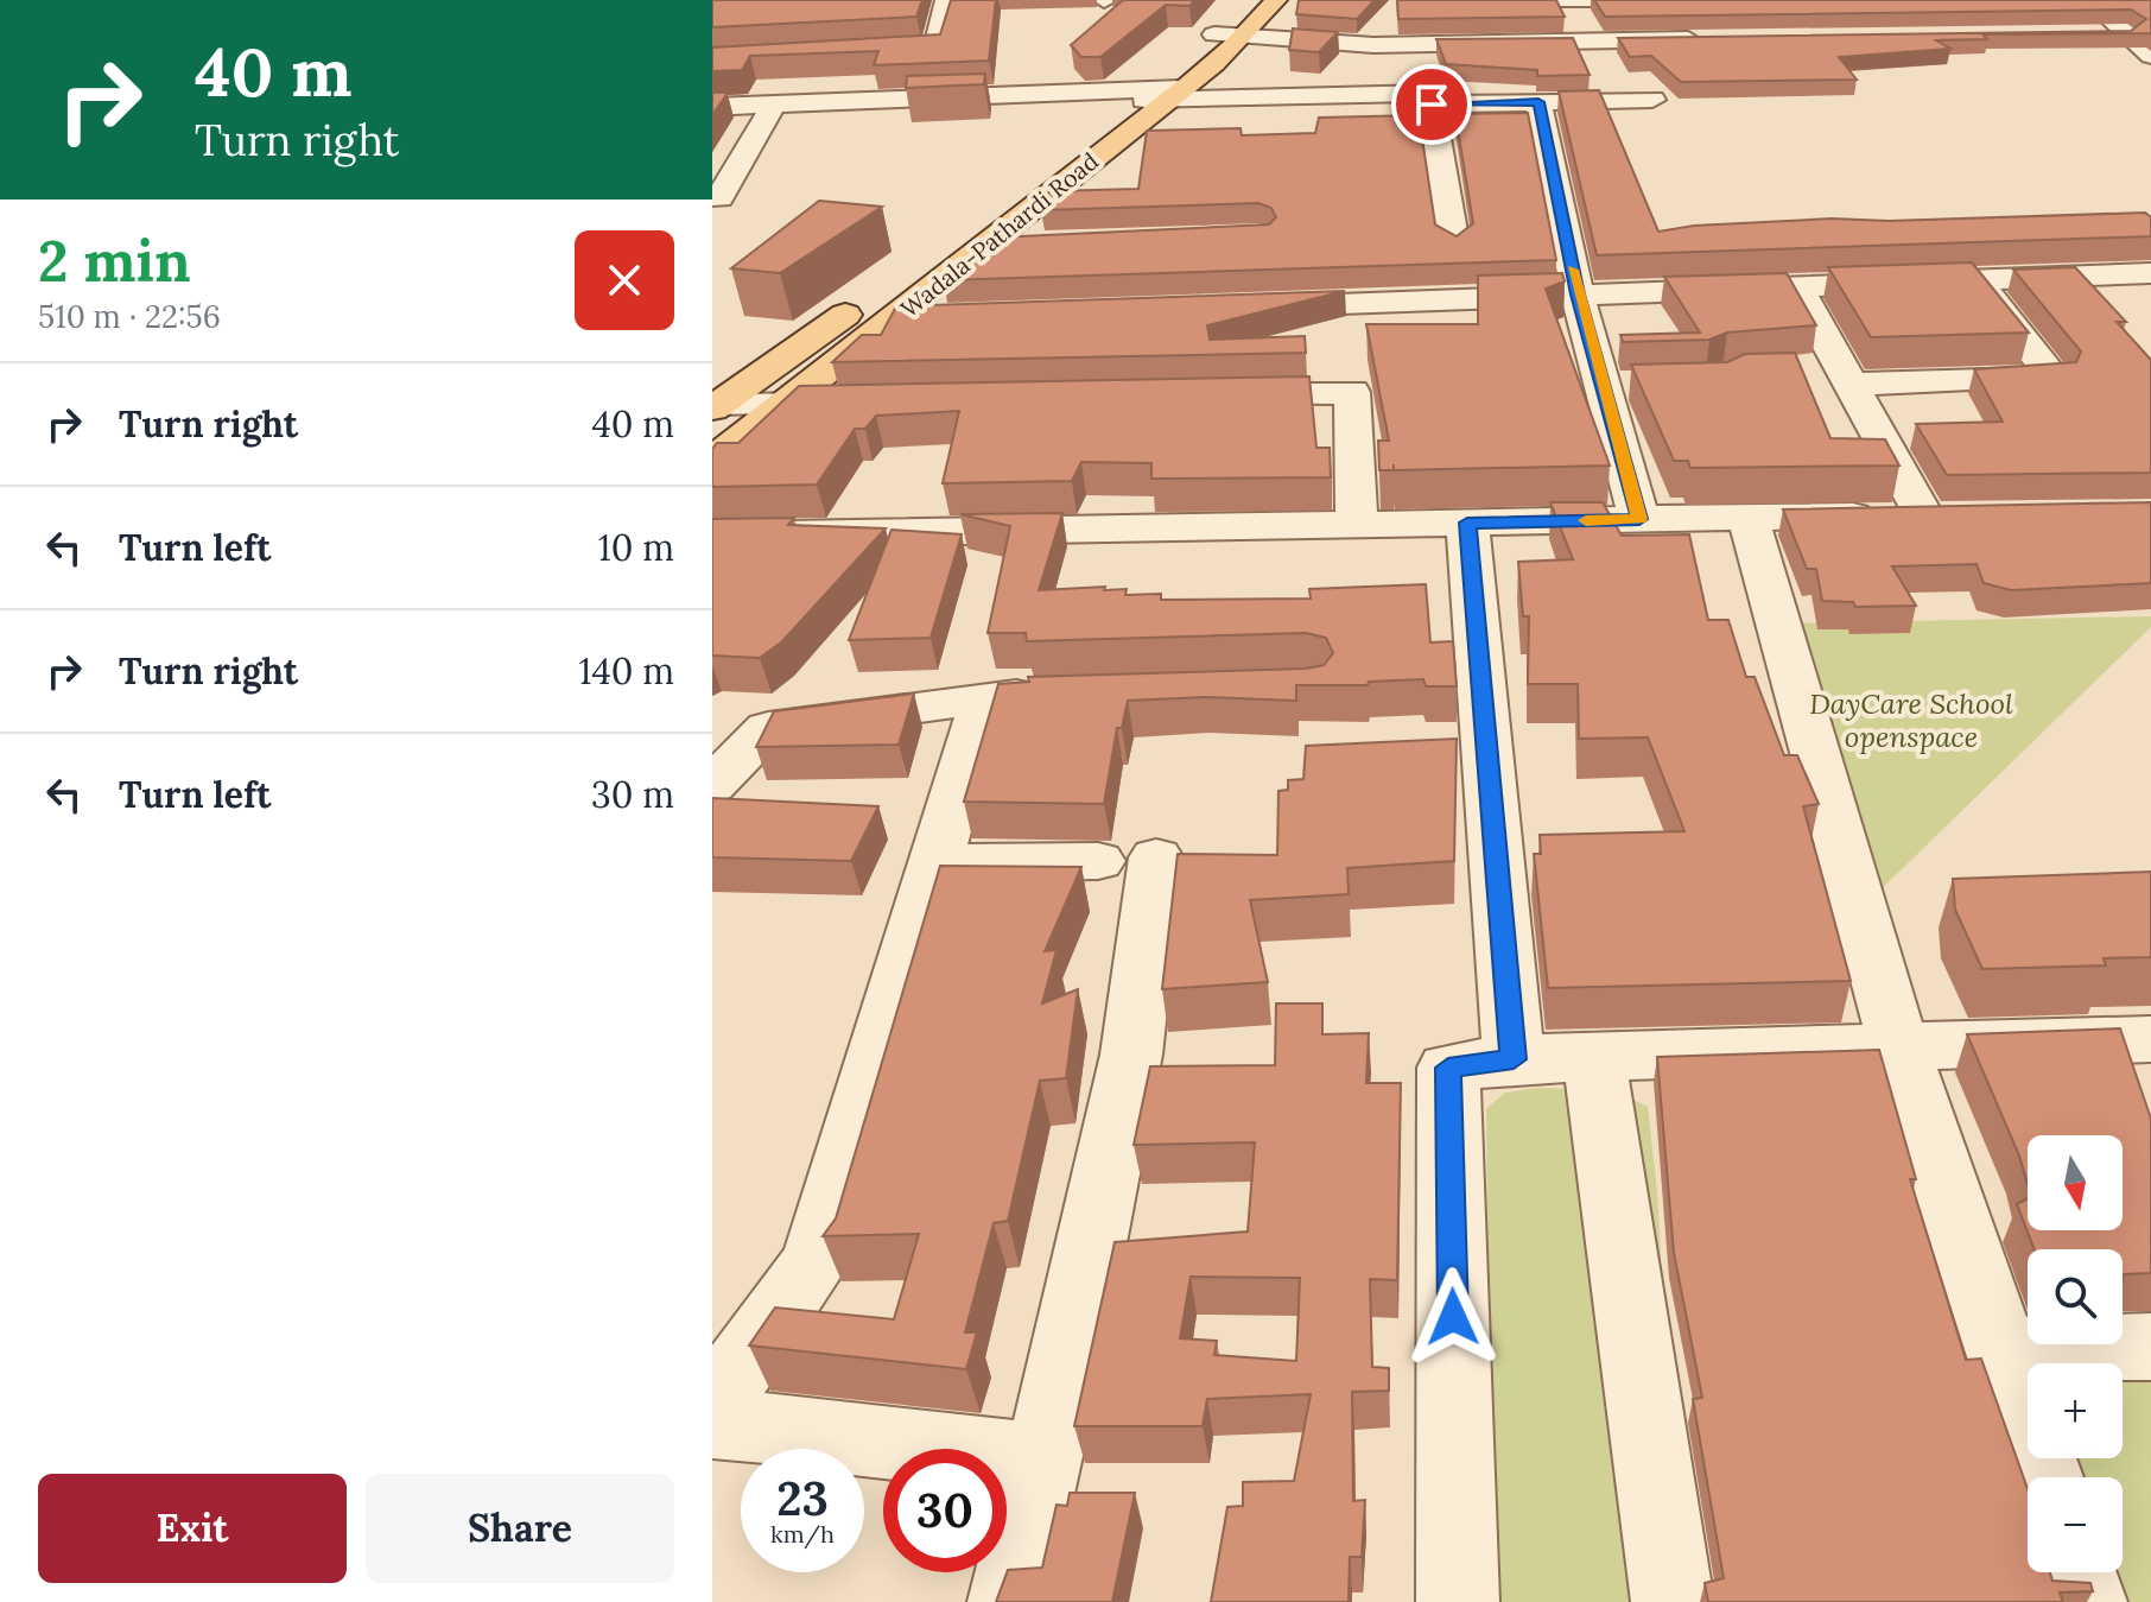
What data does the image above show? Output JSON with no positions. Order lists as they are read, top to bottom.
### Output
{
  "streets": {
    "main road": ["Wadala-Pathardi Road"]
  },
  "parks": ["DayCare School openspace"],
  "north": "bottom",
  "page": {
    "turn": ["40 m", "Turn right"],
    "heading": ["2 min", "510 m · 22:56"],
    "list": [
      {
        "name": "Turn right",
        "value": "40 m"
      },
      {
        "name": "Turn left",
        "value": "10 m"
      },
      {
        "name": "Turn right",
        "value": "140 m"
      },
      {
        "name": "Turn left",
        "value": "30 m"
      }
    ],
    "map_buttons": ["+", "−"],
    "speed": "23 km/h",
    "limit": "30",
    "buttons": ["Exit", "Share"]
  }
}
